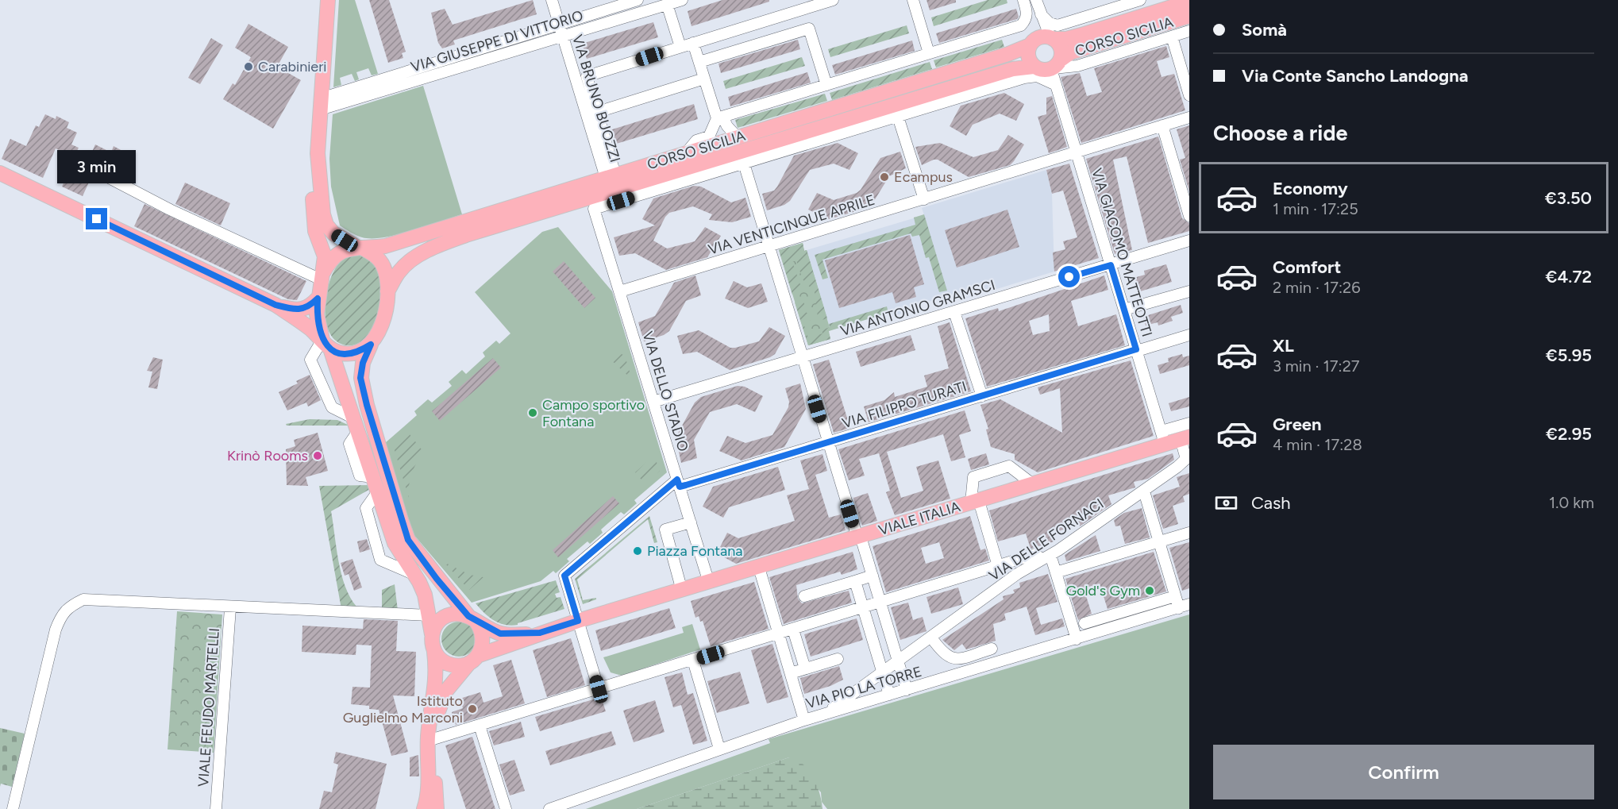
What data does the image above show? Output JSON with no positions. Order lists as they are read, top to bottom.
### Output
{
  "streets": {
    "main road": ["CORSO SICILIA", "VIALE ITALIA"],
    "street": [
      "VIA GIUSEPPE DI VITTORIO",
      "VIA BRUNO BUOZZI",
      "VIA VENTICINQUE APRILE",
      "VIA GIACOMO MATTEOTTI",
      "VIA ANTONIO GRAMSCI",
      "VIA DELLO STADIO",
      "VIA FILIPPO TURATI",
      "VIA DELLE FORNACI",
      "VIA PIO LA TORRE",
      "VIALE FEUDO MARTELLI"
    ]
  },
  "crossings": [
    ["CORSO SICILIA", "VIA BRUNO BUOZZI"],
    ["CORSO SICILIA", "VIA GIACOMO MATTEOTTI"],
    ["VIA GIUSEPPE DI VITTORIO", "VIA BRUNO BUOZZI"],
    ["VIA VENTICINQUE APRILE", "VIA GIACOMO MATTEOTTI"],
    ["VIA VENTICINQUE APRILE", "VIA DELLO STADIO"],
    ["VIA GIACOMO MATTEOTTI", "VIA ANTONIO GRAMSCI"],
    ["VIA GIACOMO MATTEOTTI", "VIA FILIPPO TURATI"],
    ["VIA GIACOMO MATTEOTTI", "VIALE ITALIA"],
    ["VIA ANTONIO GRAMSCI", "VIA DELLO STADIO"],
    ["VIA DELLO STADIO", "VIA FILIPPO TURATI"],
    ["VIA DELLO STADIO", "VIALE ITALIA"],
    ["VIALE ITALIA", "VIA DELLE FORNACI"],
    ["VIA DELLE FORNACI", "VIA PIO LA TORRE"]
  ],
  "places": [
    "Carabinieri",
    "Ecampus",
    "Campo sportivo Fontana",
    "Krinò Rooms",
    "Piazza Fontana",
    "Gold's Gym",
    "Istituto Guglielmo Marconi"
  ],
  "page": {
    "banner": ["Somà", "Via Conte Sancho Landogna"],
    "heading": "Choose a ride",
    "bubble": "3 min",
    "list": [
      {
        "name": "Economy",
        "note": "1 min · 17:25",
        "value": "€3.50"
      },
      {
        "name": "Comfort",
        "note": "2 min · 17:26",
        "value": "€4.72"
      },
      {
        "name": "XL",
        "note": "3 min · 17:27",
        "value": "€5.95"
      },
      {
        "name": "Green",
        "note": "4 min · 17:28",
        "value": "€2.95"
      }
    ],
    "pay": ["Cash", "1.0 km"],
    "buttons": "Confirm"
  }
}
